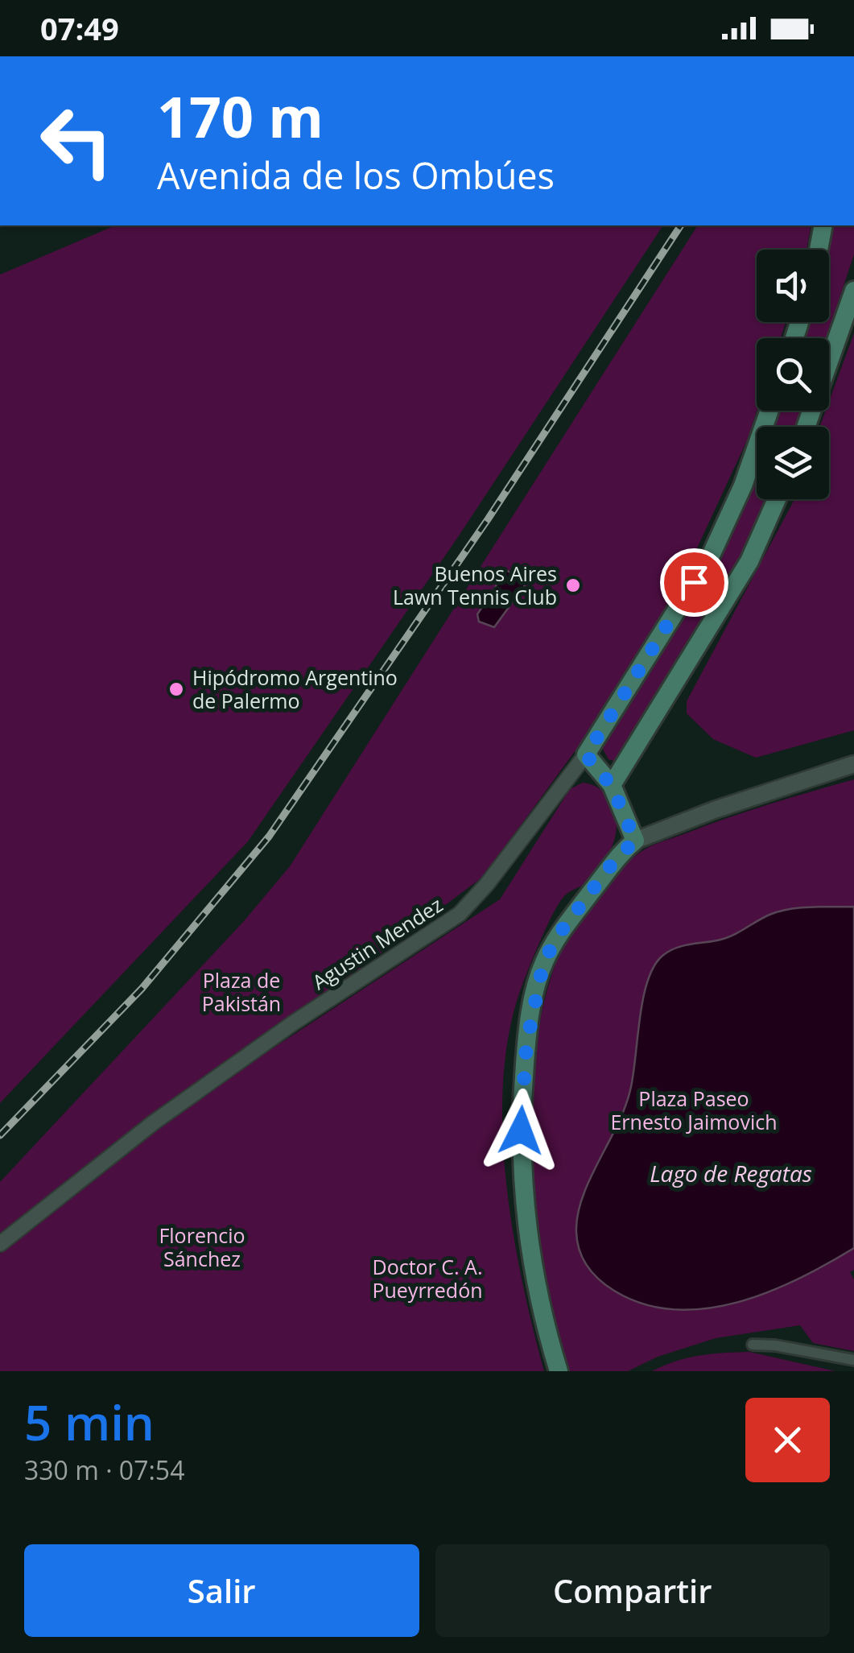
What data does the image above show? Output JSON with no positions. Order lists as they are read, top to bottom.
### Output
{
  "streets": {
    "street": ["Agustin Mendez"]
  },
  "water": ["Lago de Regatas"],
  "parks": [
    "Plaza de Pakistán",
    "Plaza Paseo Ernesto Jaimovich",
    "Florencio Sánchez",
    "Doctor C. A. Pueyrredón"
  ],
  "places": ["Buenos Aires Lawn Tennis Club", "Hipódromo Argentino de Palermo"],
  "page": {
    "status": "07:49",
    "turn": ["170 m", "Avenida de los Ombúes"],
    "heading": ["5 min", "330 m · 07:54"],
    "buttons": ["Salir", "Compartir"]
  }
}
